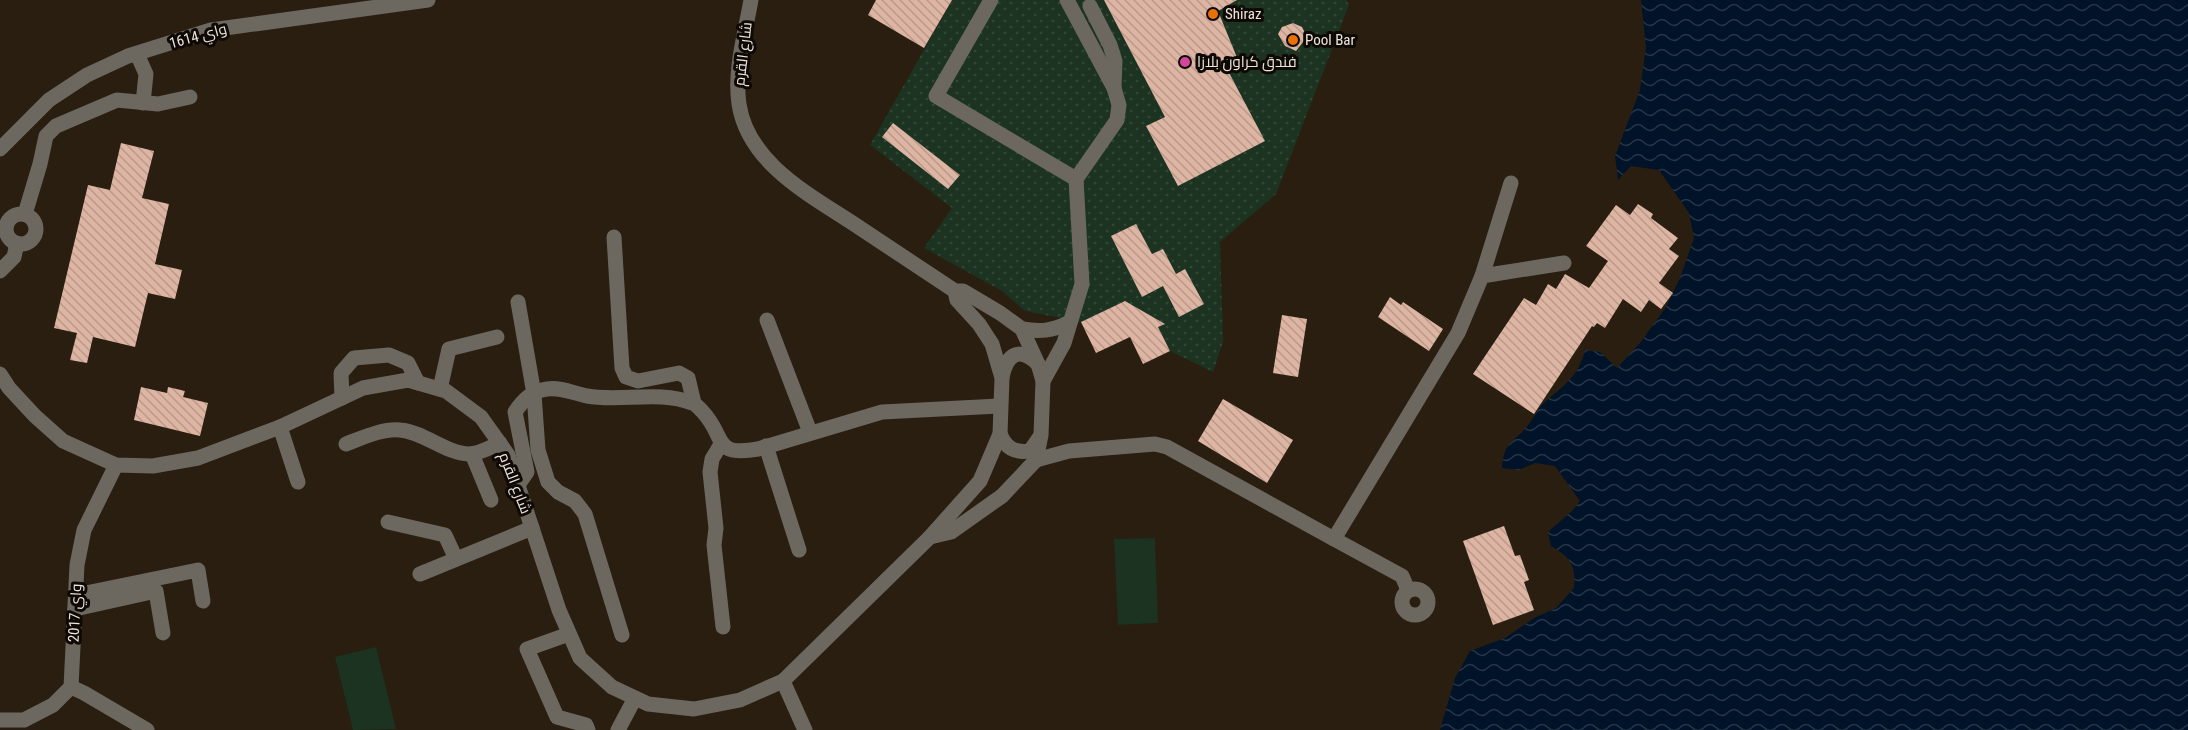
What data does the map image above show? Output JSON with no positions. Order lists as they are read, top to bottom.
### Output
{
  "streets": {
    "street": ["واي 1614", "شارع القرم", "واي 2017"]
  },
  "crossings": [
    ["شارع القرم", "واي 2017"]
  ],
  "places": ["Shiraz", "Pool Bar", "فندق كراون بلازا"]
}
